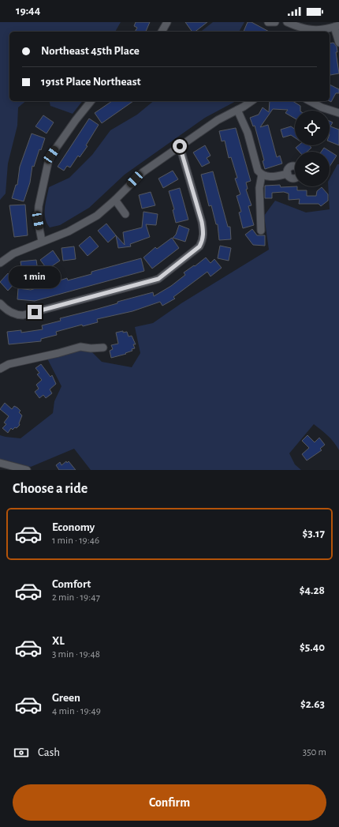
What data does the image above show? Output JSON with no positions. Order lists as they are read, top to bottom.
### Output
{
  "page": {
    "status": "19:44",
    "banner": ["Northeast 45th Place", "191st Place Northeast"],
    "bubble": "1 min",
    "heading": "Choose a ride",
    "list": [
      {
        "name": "Economy",
        "note": "1 min · 19:46",
        "value": "$3.17"
      },
      {
        "name": "Comfort",
        "note": "2 min · 19:47",
        "value": "$4.28"
      },
      {
        "name": "XL",
        "note": "3 min · 19:48",
        "value": "$5.40"
      },
      {
        "name": "Green",
        "note": "4 min · 19:49",
        "value": "$2.63"
      }
    ],
    "pay": ["Cash", "350 m"],
    "buttons": "Confirm"
  }
}
